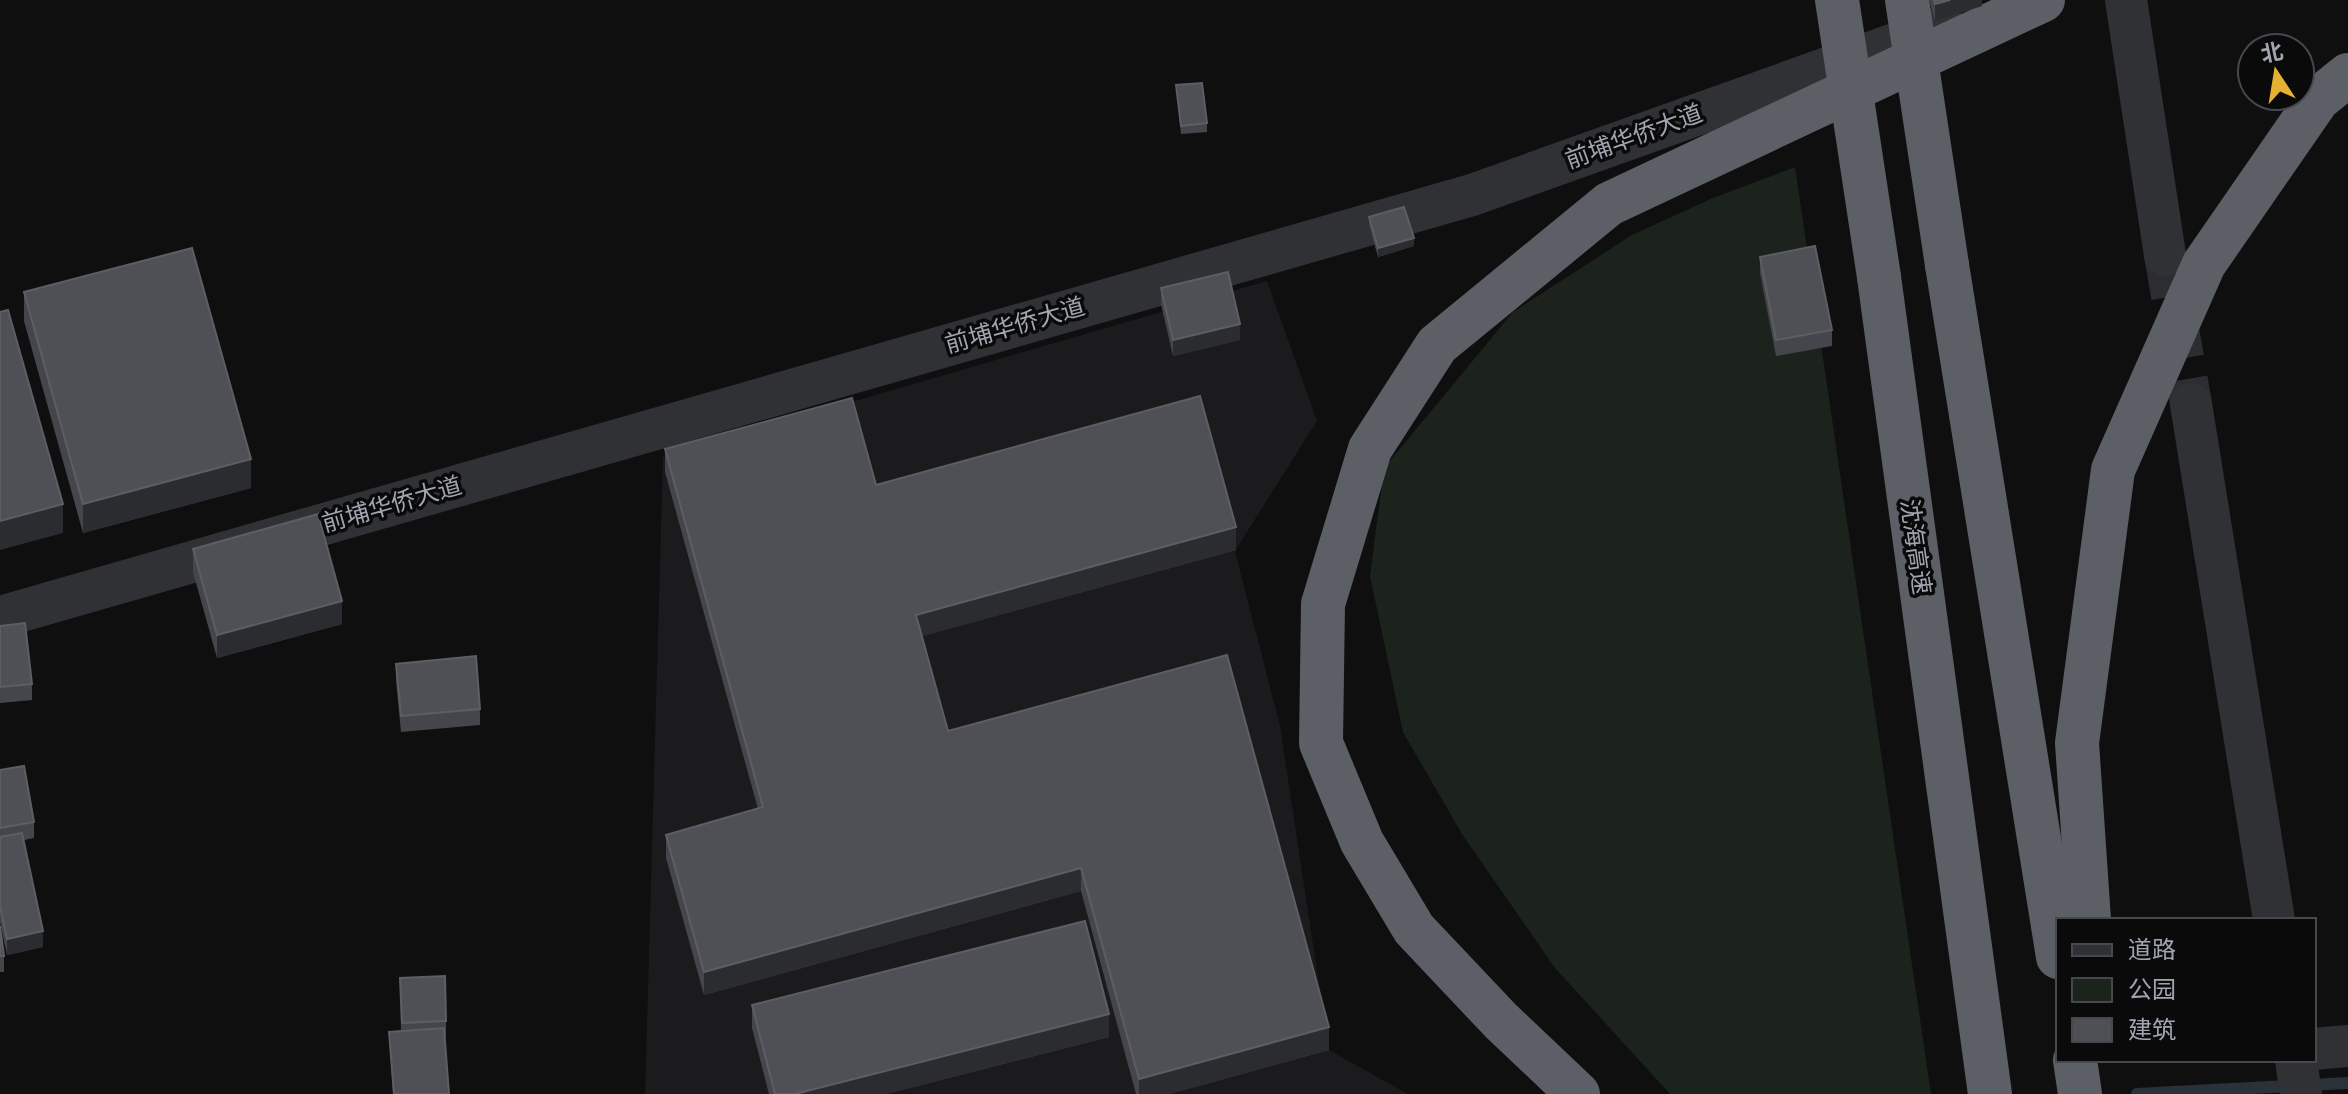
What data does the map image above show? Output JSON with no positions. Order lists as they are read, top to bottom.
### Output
{
  "streets": {
    "highway": ["沈海高速"],
    "street": ["前埔华侨大道"]
  },
  "legend": ["道路", "公园", "建筑"],
  "north": "top"
}
